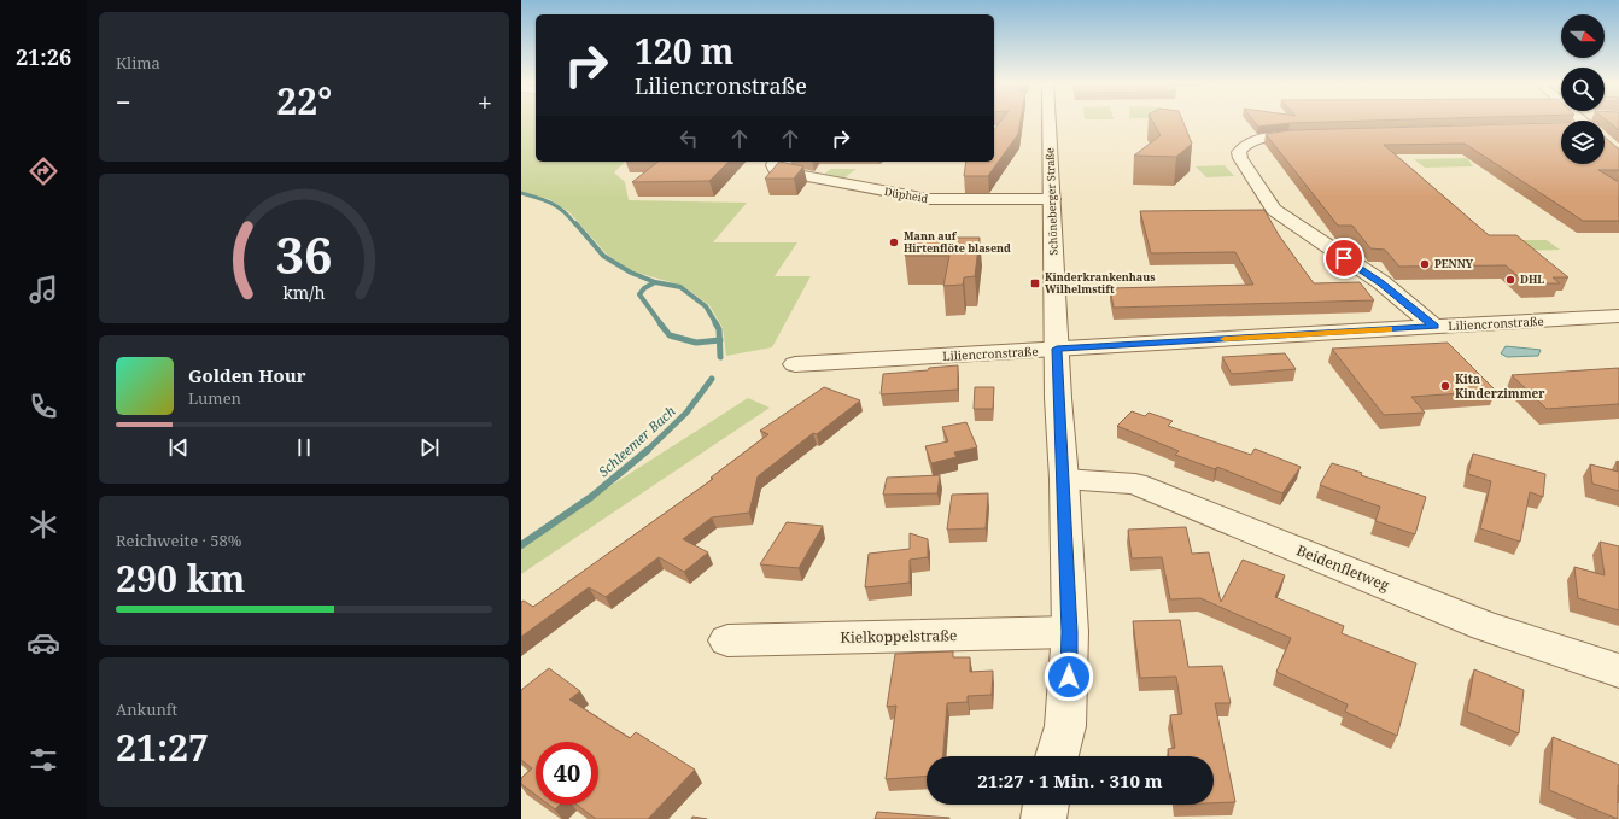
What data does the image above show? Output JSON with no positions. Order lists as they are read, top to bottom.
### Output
{
  "streets": {
    "street": [
      "Düpheid",
      "Schöneberger Straße",
      "Liliencronstraße",
      "Beidenfletweg",
      "Kielkoppelstraße"
    ]
  },
  "crossings": [
    ["Düpheid", "Schöneberger Straße"],
    ["Schöneberger Straße", "Liliencronstraße"]
  ],
  "water": ["Schleemer Bach"],
  "places": {
    "other": [
      "Mann auf Hirtenflöte blasend",
      "PENNY",
      "DHL",
      "Kita Kinderzimmer"
    ],
    "transit": ["Kinderkrankenhaus Wilhelmstift"]
  },
  "north": "right",
  "page": {
    "tabs": "21:26",
    "tile": [
      "Klima",
      ["Reichweite · 58%", "290 km"],
      ["Ankunft", "21:27"]
    ],
    "turn": ["120 m", "Liliencronstraße"],
    "heat": ["−", "22°", "+"],
    "song": ["Golden Hour", "Lumen"],
    "limit": "40",
    "trip": "21:27 · 1 Min. · 310 m",
    "gauge": ["36", "km/h"]
  }
}
